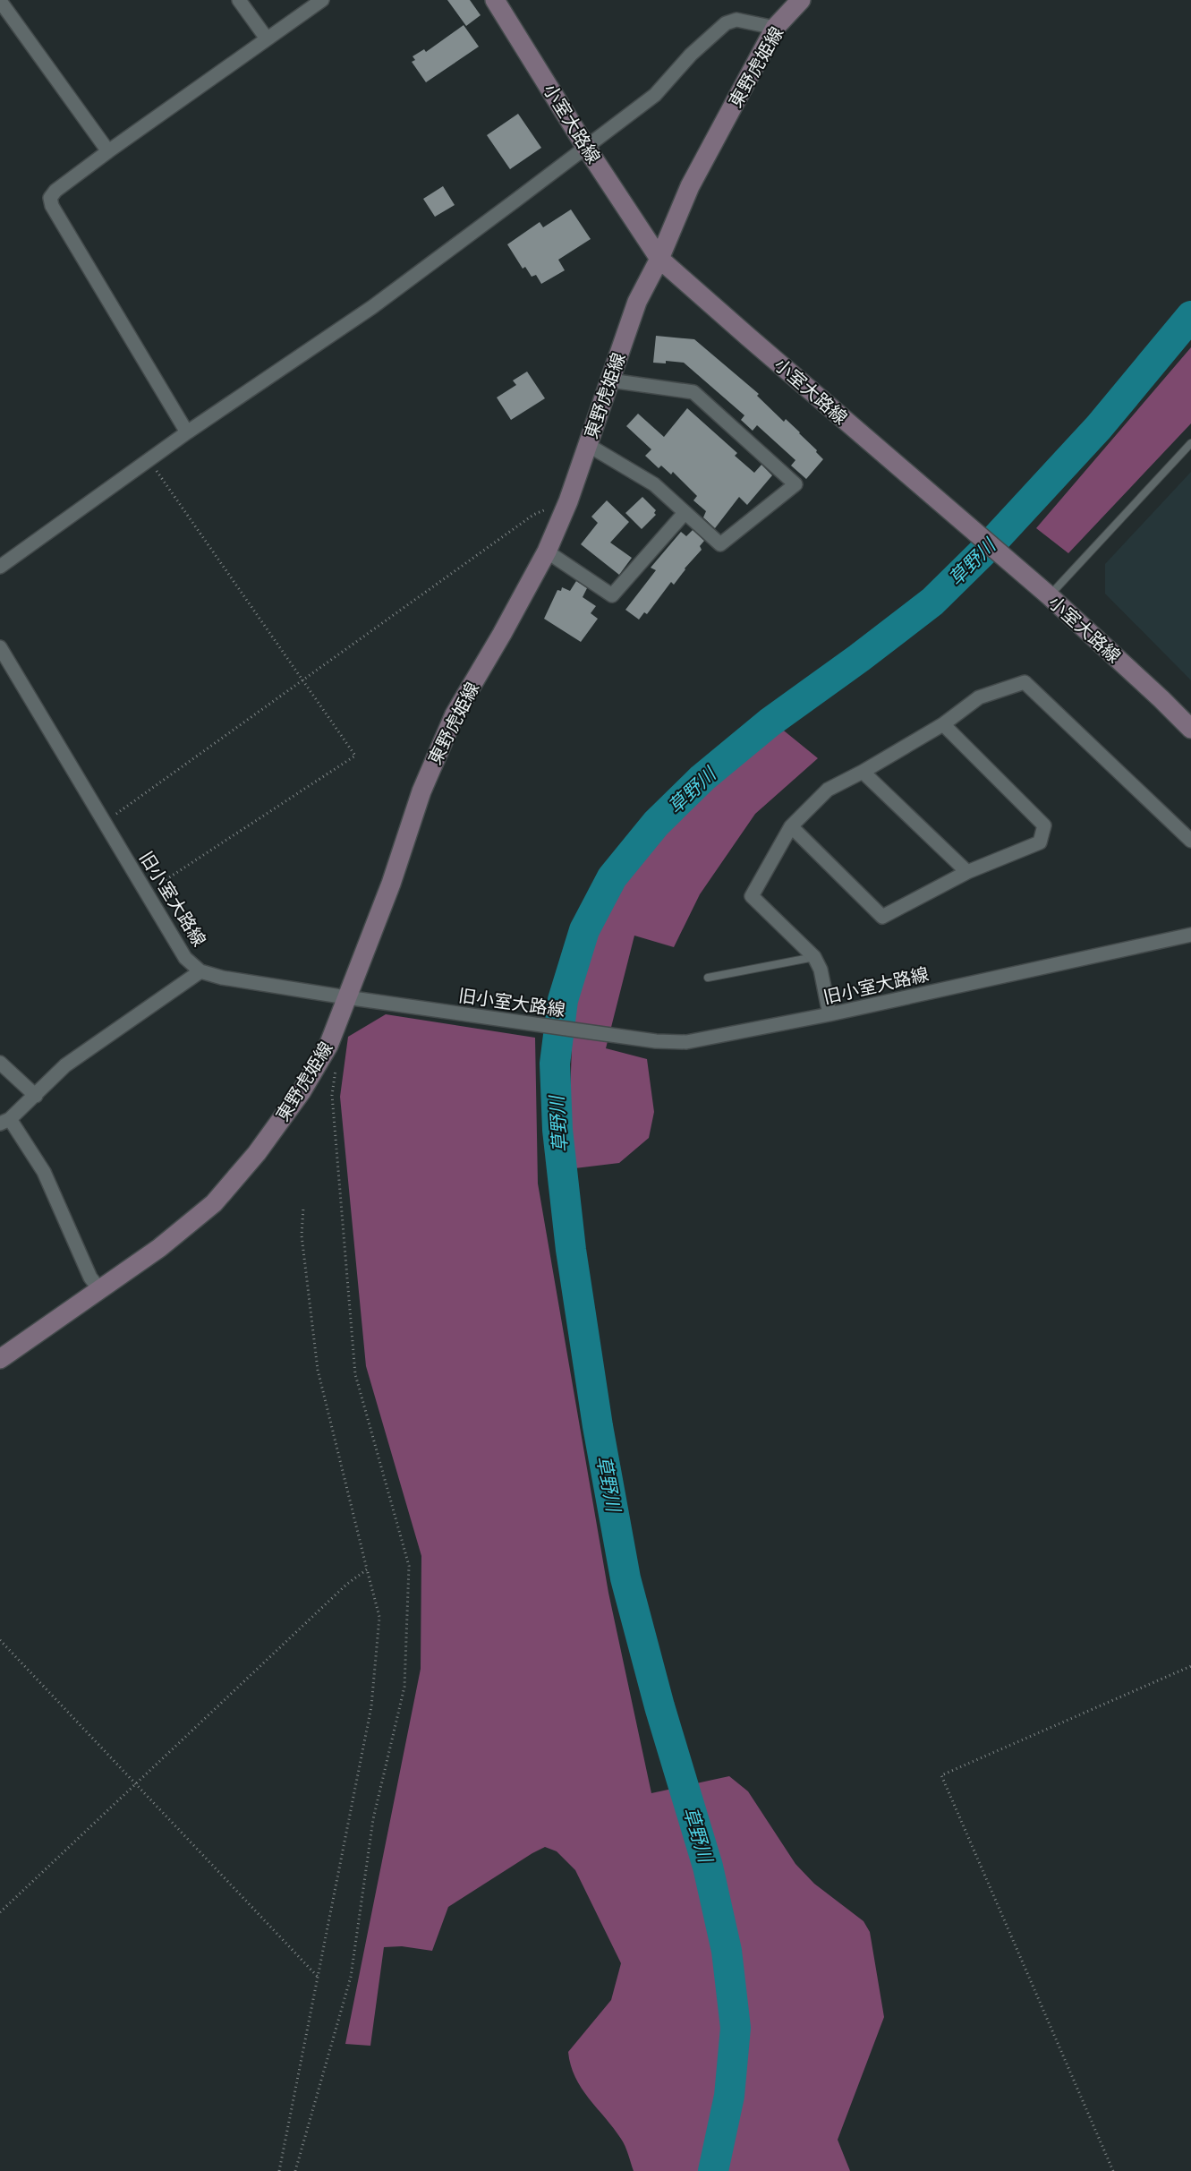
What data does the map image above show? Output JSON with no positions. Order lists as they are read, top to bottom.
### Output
{
  "streets": {
    "main road": ["東野虎姫線", "小室大路線"],
    "street": ["旧小室大路線"]
  },
  "crossings": [
    ["東野虎姫線", "小室大路線"],
    ["東野虎姫線", "旧小室大路線"]
  ],
  "water": ["草野川"]
}
